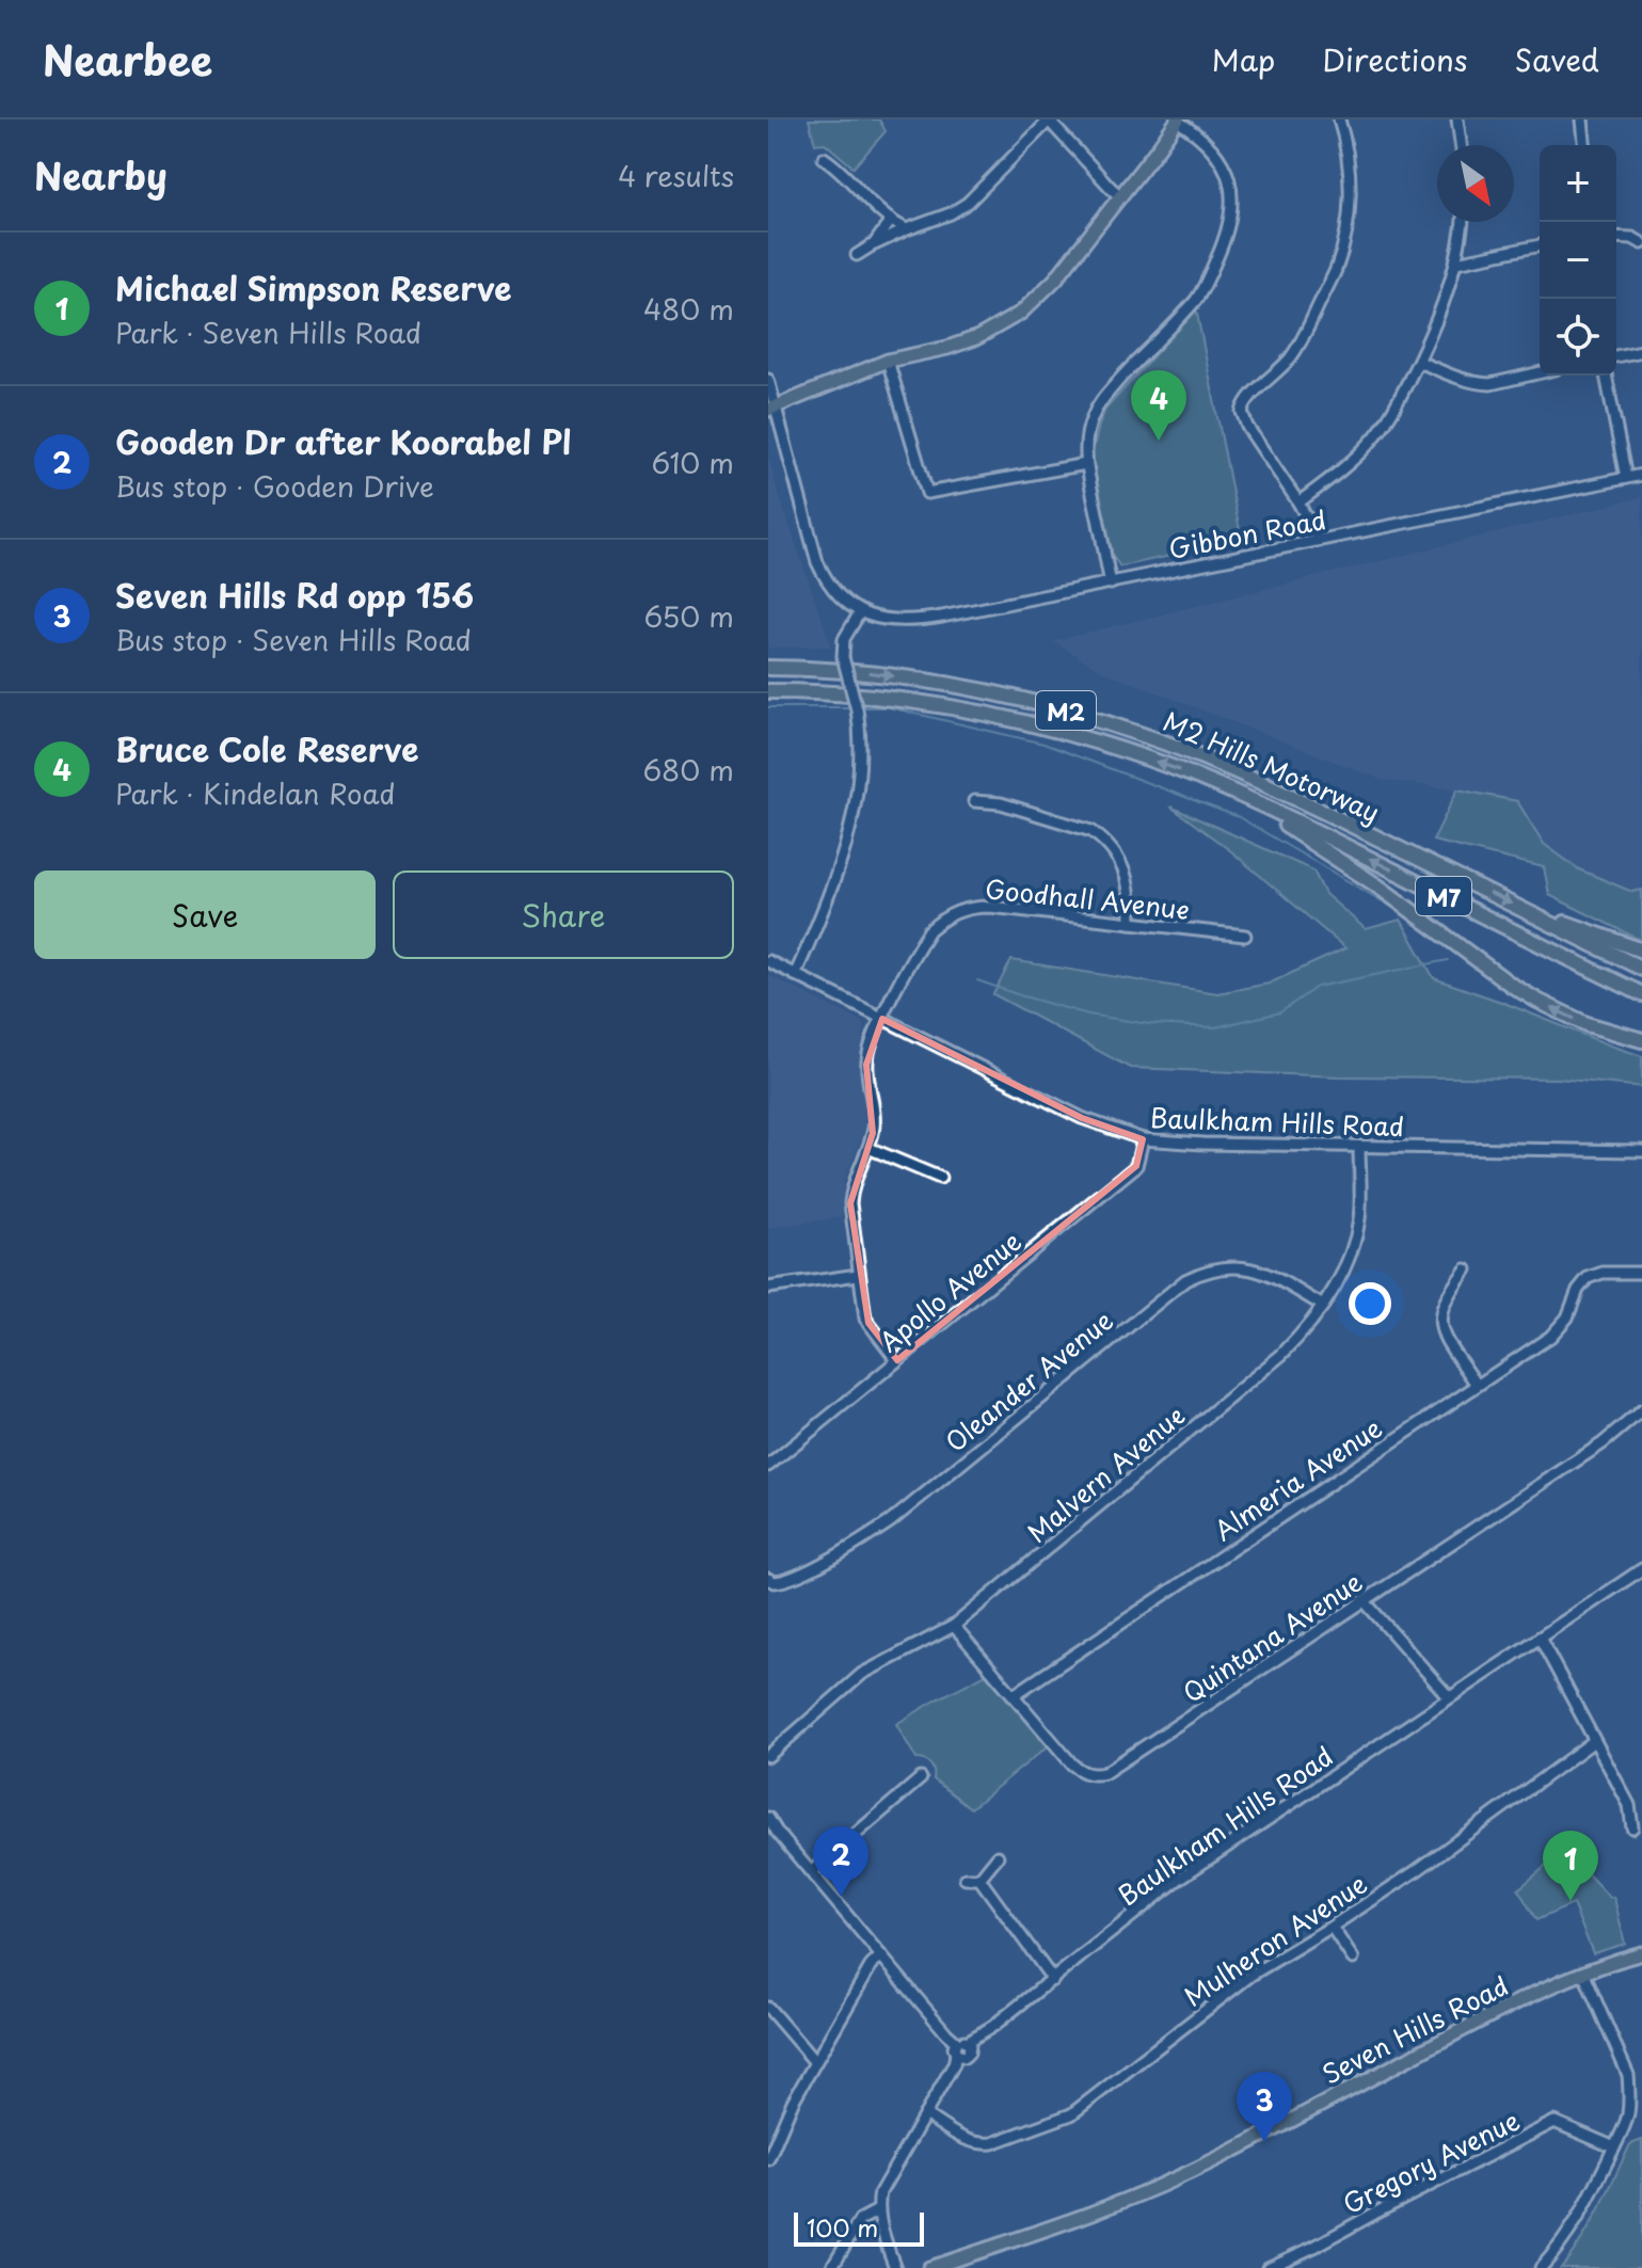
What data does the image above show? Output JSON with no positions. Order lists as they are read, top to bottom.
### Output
{
  "streets": {
    "highway": ["M2", "M2 Hills Motorway", "M7"],
    "main road": ["Seven Hills Road"],
    "street": [
      "Gibbon Road",
      "Goodhall Avenue",
      "Baulkham Hills Road",
      "Apollo Avenue",
      "Oleander Avenue",
      "Malvern Avenue",
      "Almeria Avenue",
      "Quintana Avenue",
      "Mulheron Avenue",
      "Gregory Avenue"
    ]
  },
  "crossings": [
    ["M2", "M2 Hills Motorway"],
    ["M2", "M7"],
    ["M2 Hills Motorway", "M7"],
    ["Goodhall Avenue", "Baulkham Hills Road"],
    ["Goodhall Avenue", "Apollo Avenue"],
    ["Baulkham Hills Road", "Apollo Avenue"],
    ["Baulkham Hills Road", "Malvern Avenue"],
    ["Oleander Avenue", "Malvern Avenue"],
    ["Malvern Avenue", "Quintana Avenue"],
    ["Almeria Avenue", "Quintana Avenue"]
  ],
  "scale_bar": "100 m",
  "north": "bottom right",
  "page": {
    "header": "Nearbee",
    "nav": ["Map", "Directions", "Saved"],
    "heading": ["Nearby", "4 results"],
    "map_buttons": ["+", "−"],
    "list": [
      {
        "mark": "1",
        "name": "Michael Simpson Reserve",
        "note": "Park · Seven Hills Road",
        "value": "480 m"
      },
      {
        "mark": "2",
        "name": "Gooden Dr after Koorabel Pl",
        "note": "Bus stop · Gooden Drive",
        "value": "610 m"
      },
      {
        "mark": "3",
        "name": "Seven Hills Rd opp 156",
        "note": "Bus stop · Seven Hills Road",
        "value": "650 m"
      },
      {
        "mark": "4",
        "name": "Bruce Cole Reserve",
        "note": "Park · Kindelan Road",
        "value": "680 m"
      }
    ],
    "pins": [
      "4",
      "2",
      "1",
      "3"
    ],
    "buttons": ["Save", "Share"],
    "scale": "100 m"
  }
}
